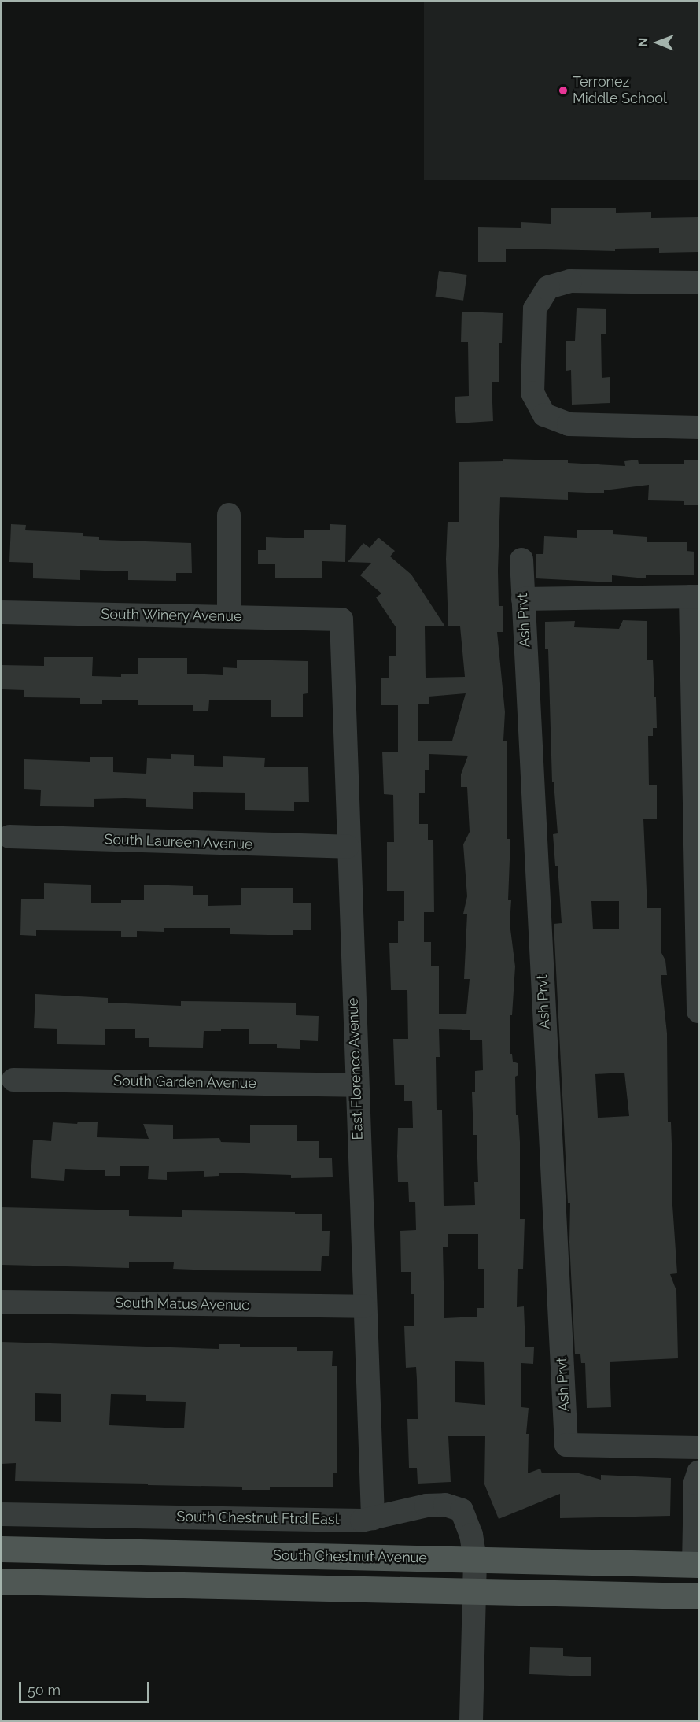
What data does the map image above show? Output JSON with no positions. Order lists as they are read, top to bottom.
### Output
{
  "streets": {
    "main road": ["South Chestnut Avenue"],
    "street": [
      "South Winery Avenue",
      "Ash Prvt",
      "South Laureen Avenue",
      "East Florence Avenue",
      "South Garden Avenue",
      "South Matus Avenue",
      "South Chestnut Ftrd East"
    ]
  },
  "crossings": [
    ["South Winery Avenue", "East Florence Avenue"],
    ["South Laureen Avenue", "East Florence Avenue"],
    ["East Florence Avenue", "South Garden Avenue"],
    ["East Florence Avenue", "South Matus Avenue"],
    ["East Florence Avenue", "South Chestnut Ftrd East"],
    ["South Chestnut Ftrd East", "South Chestnut Avenue"]
  ],
  "places": ["Terronez Middle School"],
  "scale_bar": "50 m",
  "north": "left"
}
